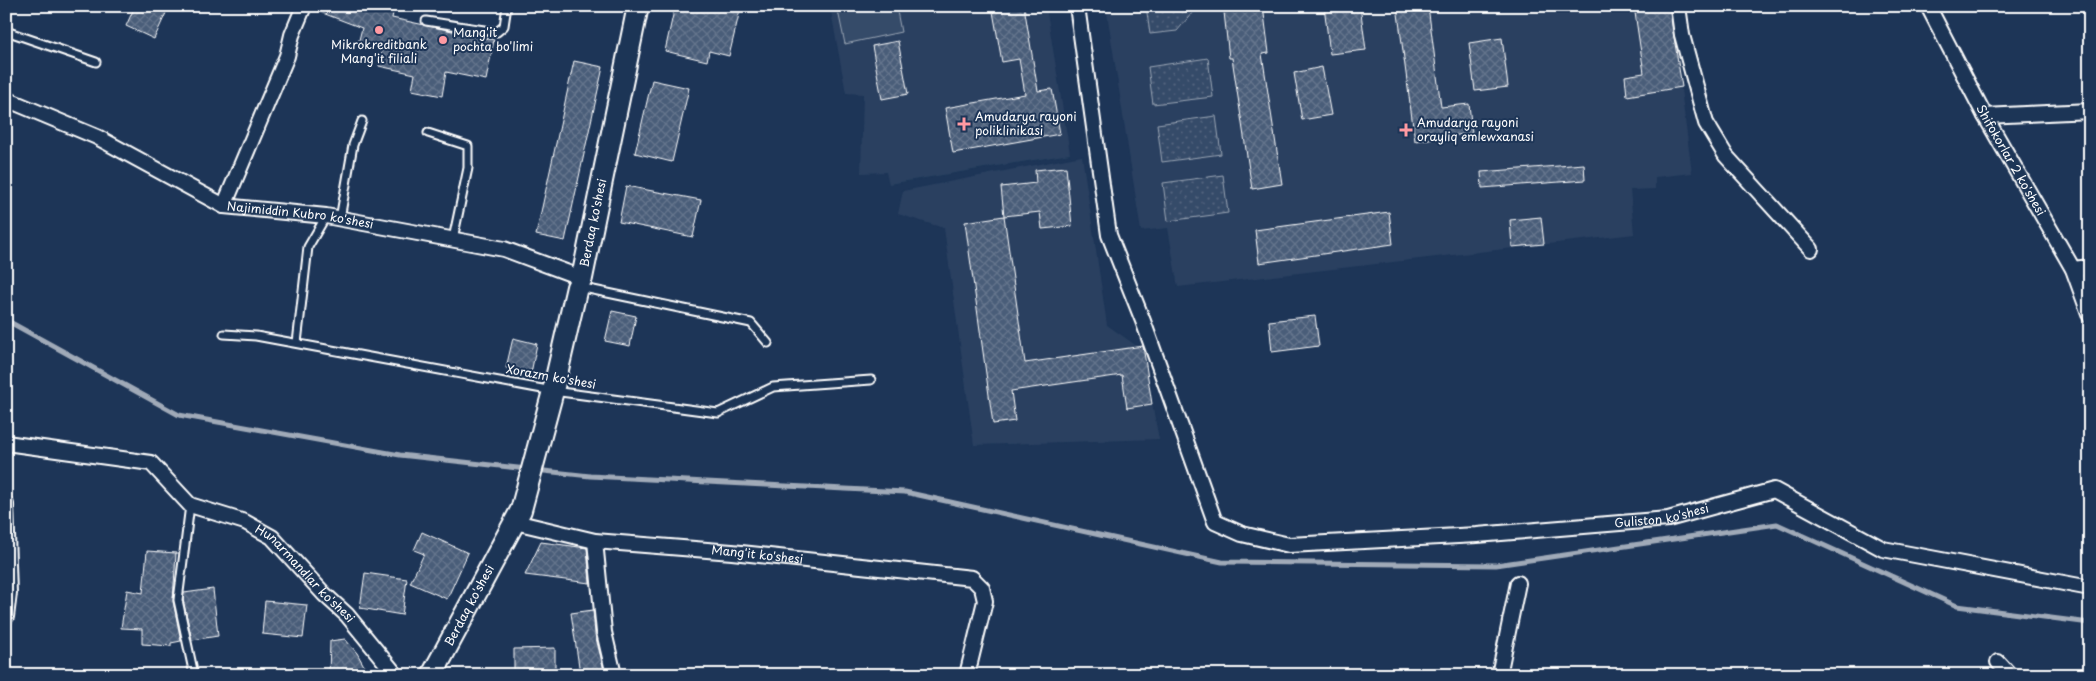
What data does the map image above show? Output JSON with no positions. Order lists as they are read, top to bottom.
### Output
{
  "streets": {
    "main road": ["Berdaq ko'shesi"],
    "street": [
      "Shifokorlar 2 ko'shesi",
      "Najimiddin Kubro ko'shesi",
      "Guliston ko'shesi",
      "Mang'it ko'shesi",
      "Hunarmandlar ko'shesi"
    ],
    "lane": ["Xorazm ko'shesi"]
  },
  "crossings": [
    ["Najimiddin Kubro ko'shesi", "Berdaq ko'shesi"],
    ["Berdaq ko'shesi", "Xorazm ko'shesi"],
    ["Berdaq ko'shesi", "Mang'it ko'shesi"]
  ],
  "places": {
    "other": ["Mikrokreditbank Mang'it filiali", "Mang'it pochta bo'limi"],
    "health": ["Amudarya rayoni poliklinikasi", "Amudarya rayoni orayliq emlewxanasi"]
  }
}
